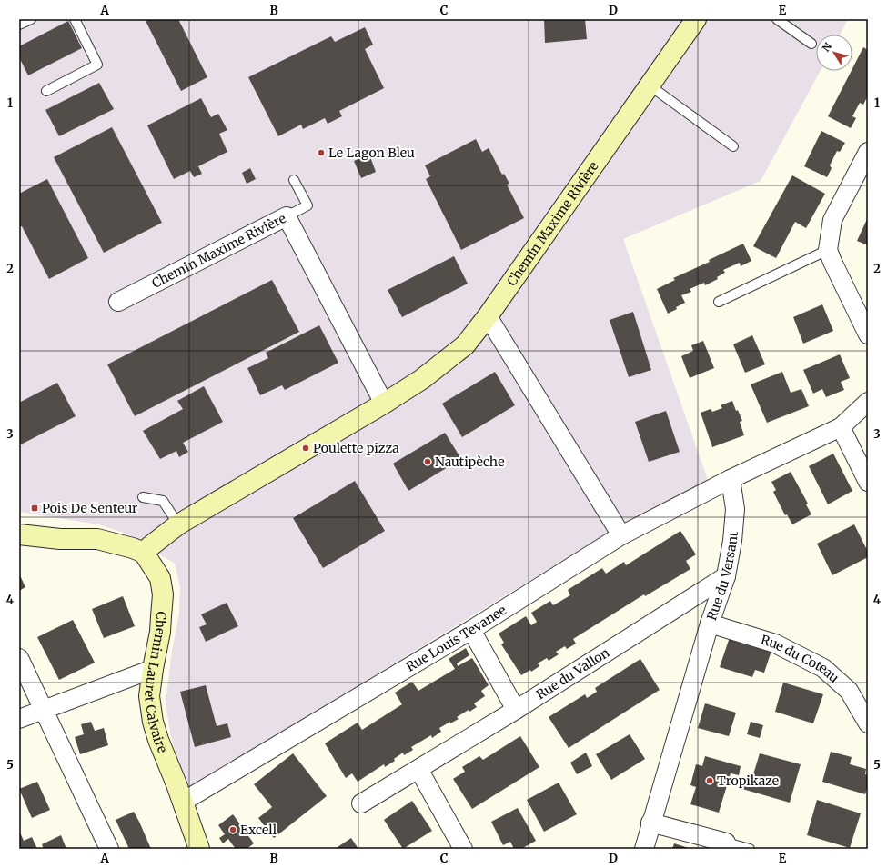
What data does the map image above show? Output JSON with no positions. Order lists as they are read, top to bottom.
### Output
{
  "streets": {
    "street": [
      "Chemin Maxime Rivière",
      "Rue du Versant",
      "Rue Louis Tevanee",
      "Rue du Coteau",
      "Rue du Vallon",
      "Chemin Lauret Calvaire"
    ]
  },
  "crossings": [
    ["Chemin Maxime Rivière", "Chemin Lauret Calvaire"],
    ["Rue du Versant", "Rue Louis Tevanee"],
    ["Rue du Versant", "Rue du Coteau"],
    ["Rue du Versant", "Rue du Vallon"],
    ["Rue Louis Tevanee", "Chemin Lauret Calvaire"]
  ],
  "places": {
    "other": [
      "Le Lagon Bleu",
      "Poulette pizza",
      "Nautipèche",
      "Tropikaze",
      "Excell"
    ],
    "transit": ["Pois De Senteur"]
  },
  "north": "top left",
  "grid": {
    "columns": [
      "A",
      "B",
      "C",
      "D",
      "E"
    ],
    "rows": [
      "1",
      "2",
      "3",
      "4",
      "5"
    ]
  }
}
